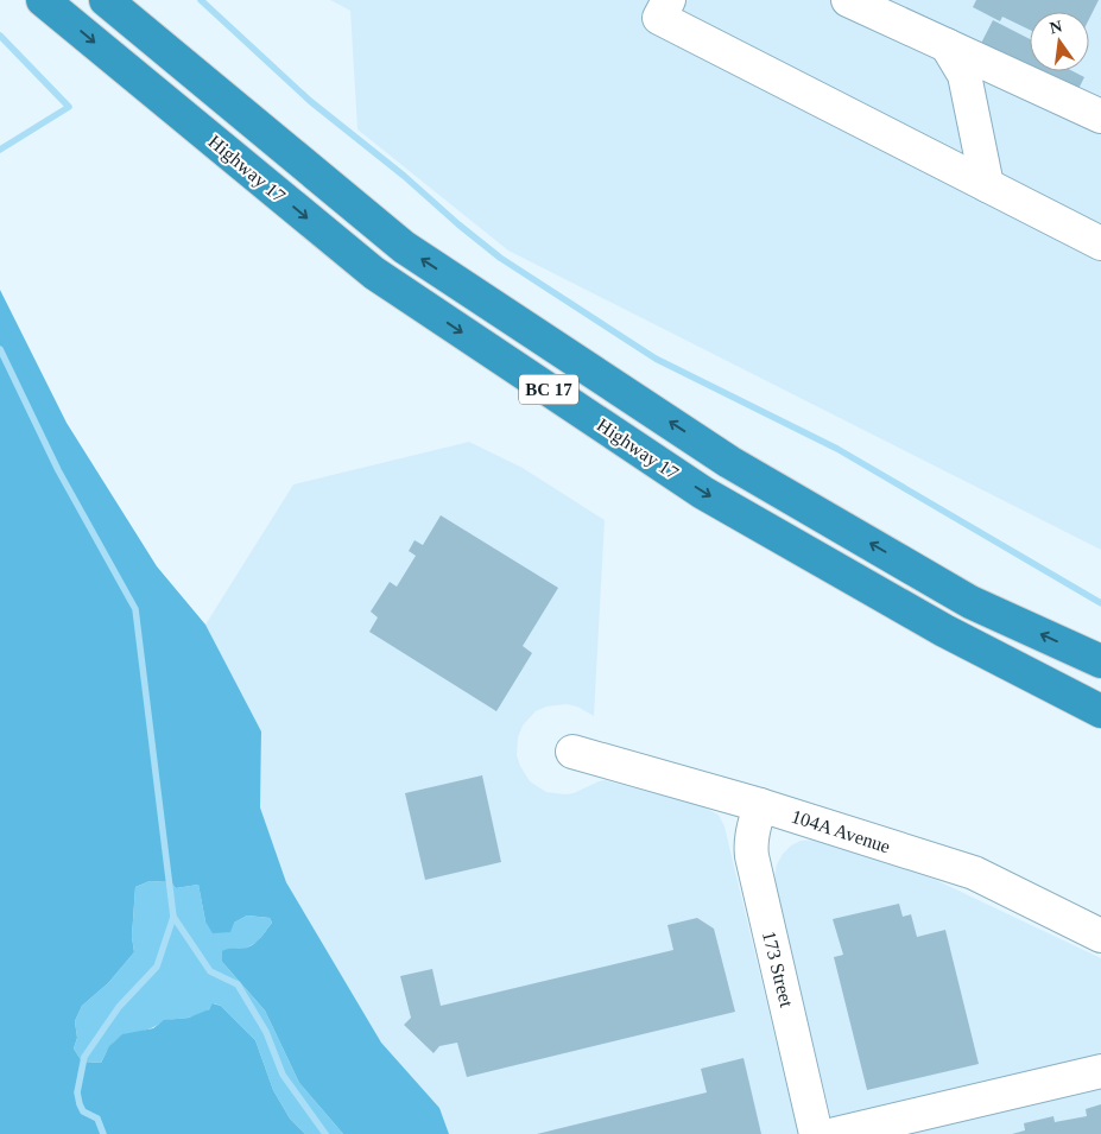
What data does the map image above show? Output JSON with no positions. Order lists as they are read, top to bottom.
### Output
{
  "streets": {
    "highway": ["Highway 17", "BC 17"],
    "street": ["104A Avenue", "173 Street"]
  },
  "crossings": [
    ["104A Avenue", "173 Street"]
  ],
  "north": "top"
}
